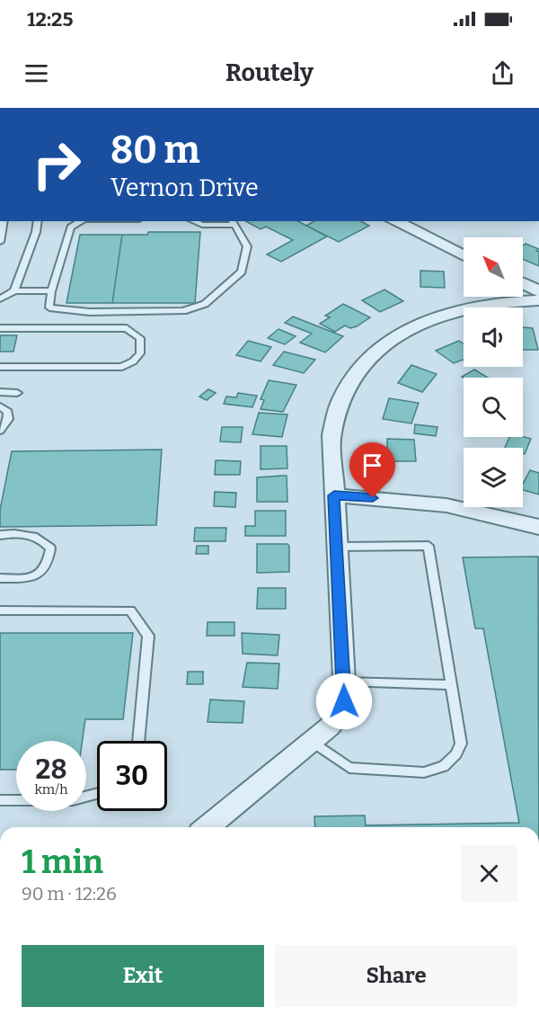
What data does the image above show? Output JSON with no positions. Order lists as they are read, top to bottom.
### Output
{
  "north": "top left",
  "page": {
    "status": "12:25",
    "header": "Routely",
    "turn": ["80 m", "Vernon Drive"],
    "speed": "28 km/h",
    "limit": "30",
    "heading": ["1 min", "90 m · 12:26"],
    "buttons": ["Exit", "Share"]
  }
}
